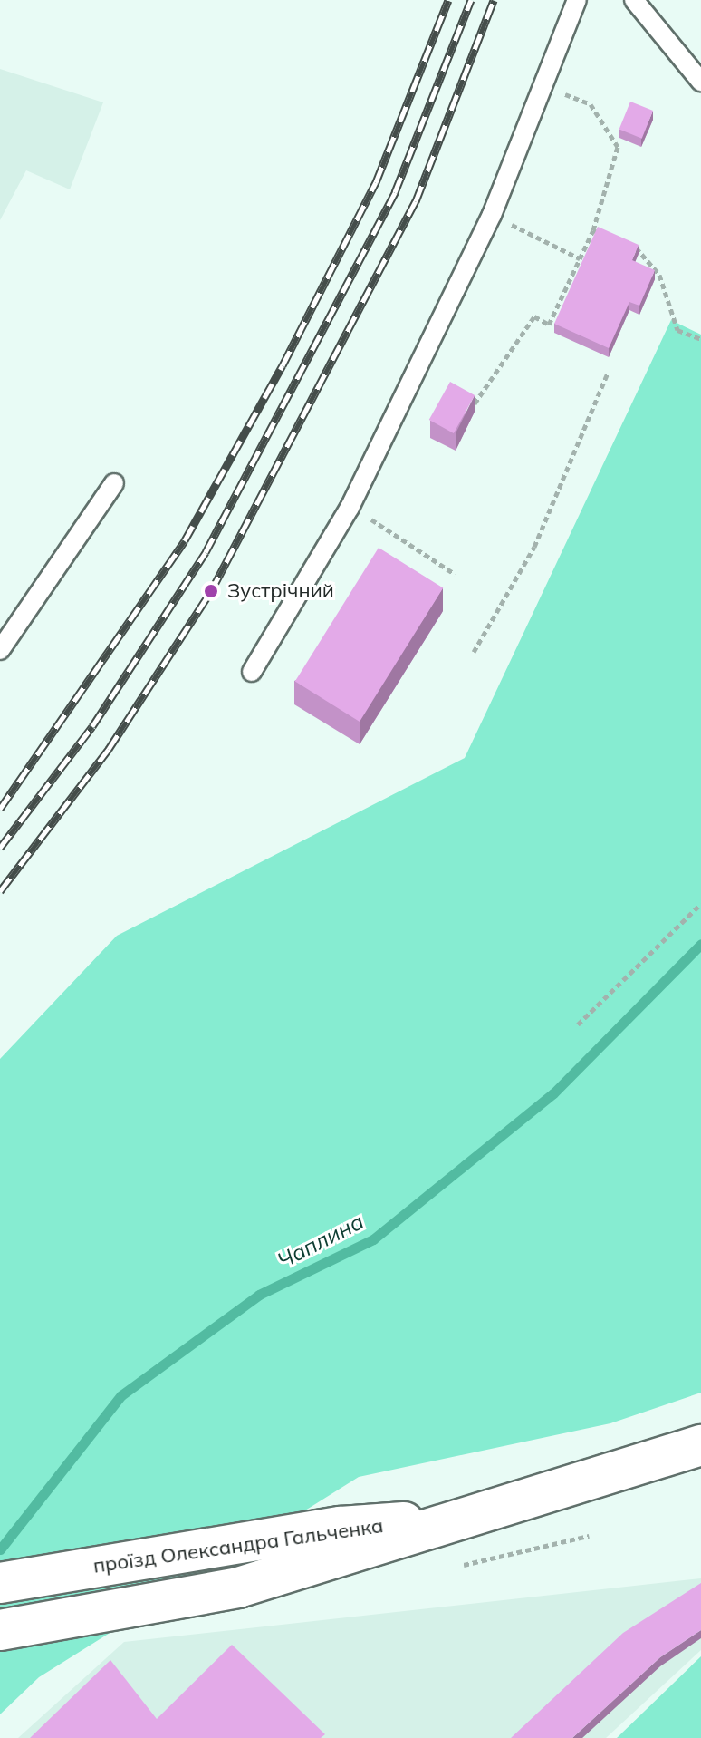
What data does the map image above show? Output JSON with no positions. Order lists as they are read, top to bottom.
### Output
{
  "streets": {
    "main road": ["проїзд Олександра Гальченка"]
  },
  "water": ["Чаплина"],
  "places": ["Зустрічний"]
}
